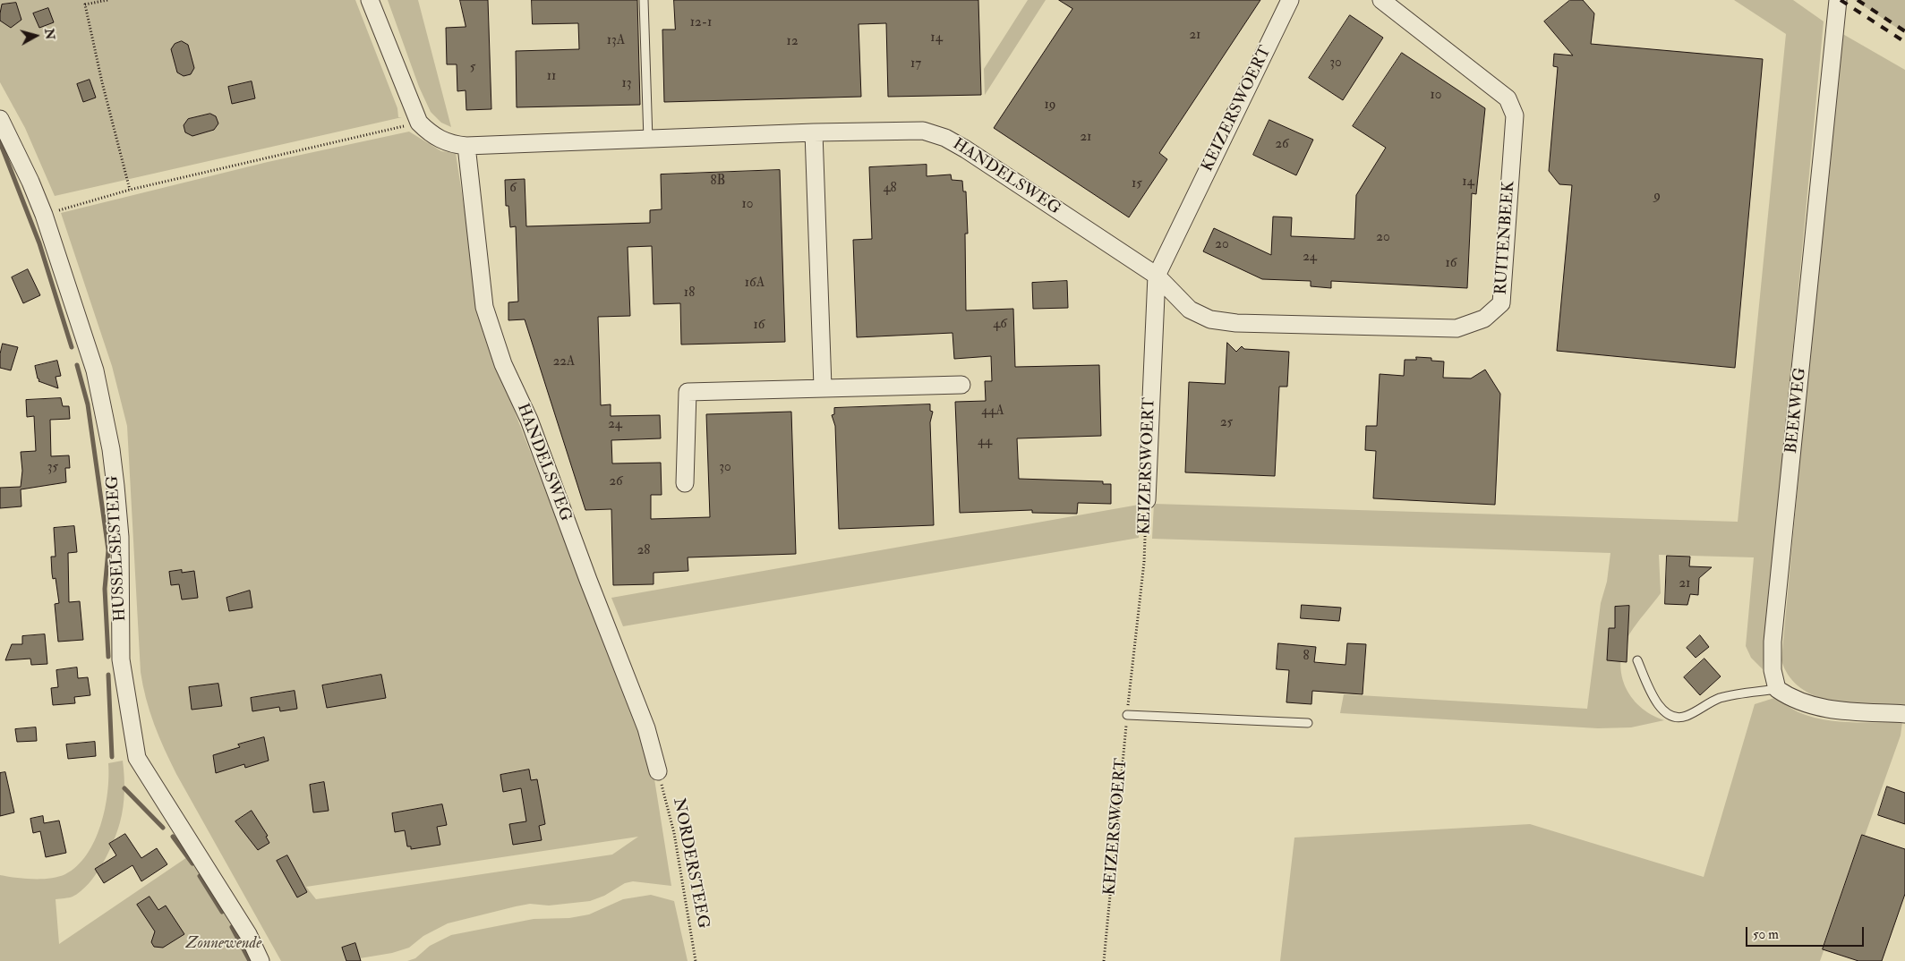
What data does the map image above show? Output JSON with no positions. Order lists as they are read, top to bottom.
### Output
{
  "streets": {
    "street": [
      "KEIZERSWOERT",
      "HANDELSWEG",
      "RUITENBEEK",
      "BEEKWEG",
      "HUSSELSESTEEG"
    ],
    "path": ["NORDERSTEEG"]
  },
  "crossings": [
    ["KEIZERSWOERT", "HANDELSWEG"],
    ["KEIZERSWOERT", "RUITENBEEK"],
    ["HANDELSWEG", "RUITENBEEK"],
    ["HANDELSWEG", "NORDERSTEEG"]
  ],
  "parks": ["Zonnewende"],
  "house_numbers": [
    "12-1",
    "21",
    "14",
    "13A",
    "12",
    "30",
    "17",
    "5",
    "11",
    "13",
    "10",
    "19",
    "21",
    "26",
    "8B",
    "14",
    "15",
    "6",
    "48",
    "9",
    "10",
    "20",
    "20",
    "24",
    "16",
    "16A",
    "18",
    "46",
    "16",
    "22A",
    "44A",
    "25",
    "24",
    "44",
    "35",
    "30",
    "26",
    "28",
    "21",
    "8"
  ],
  "scale_bar": "50 m",
  "north": "right"
}
